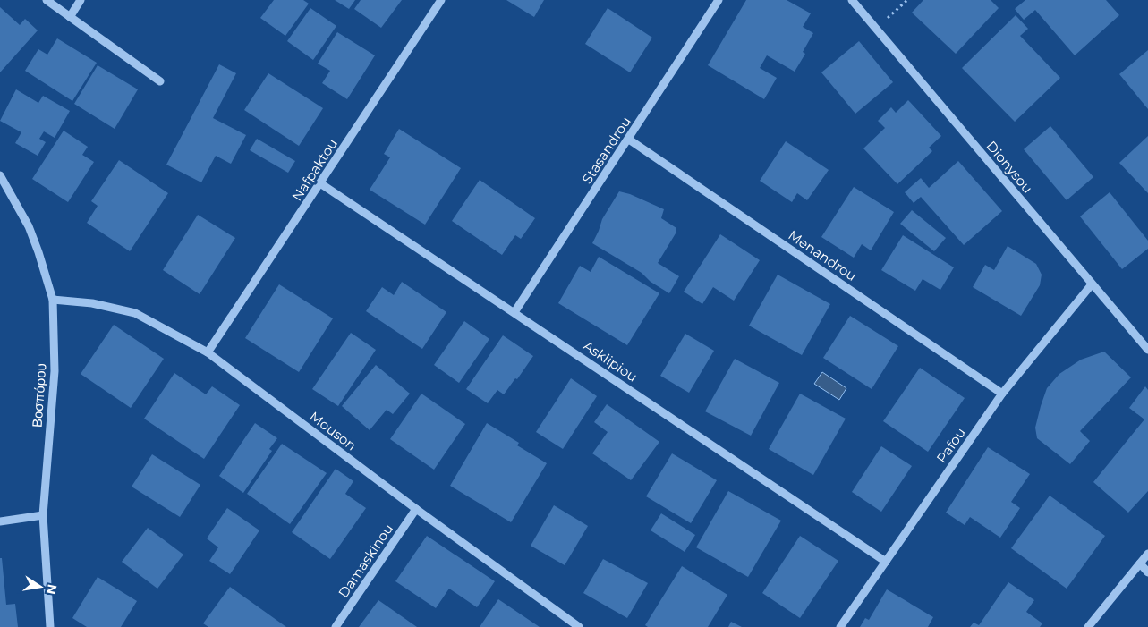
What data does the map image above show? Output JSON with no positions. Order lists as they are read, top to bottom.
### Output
{
  "streets": {
    "street": [
      "Stasandrou",
      "Dionysou",
      "Nafpaktou",
      "Menandrou",
      "Asklipiou",
      "Βοσπόρου",
      "Mouson",
      "Pafou",
      "Damaskinou"
    ]
  },
  "crossings": [
    ["Stasandrou", "Menandrou"],
    ["Stasandrou", "Asklipiou"],
    ["Dionysou", "Pafou"],
    ["Nafpaktou", "Asklipiou"],
    ["Nafpaktou", "Mouson"],
    ["Menandrou", "Pafou"],
    ["Asklipiou", "Pafou"],
    ["Βοσπόρου", "Mouson"],
    ["Mouson", "Damaskinou"]
  ],
  "north": "right"
}
